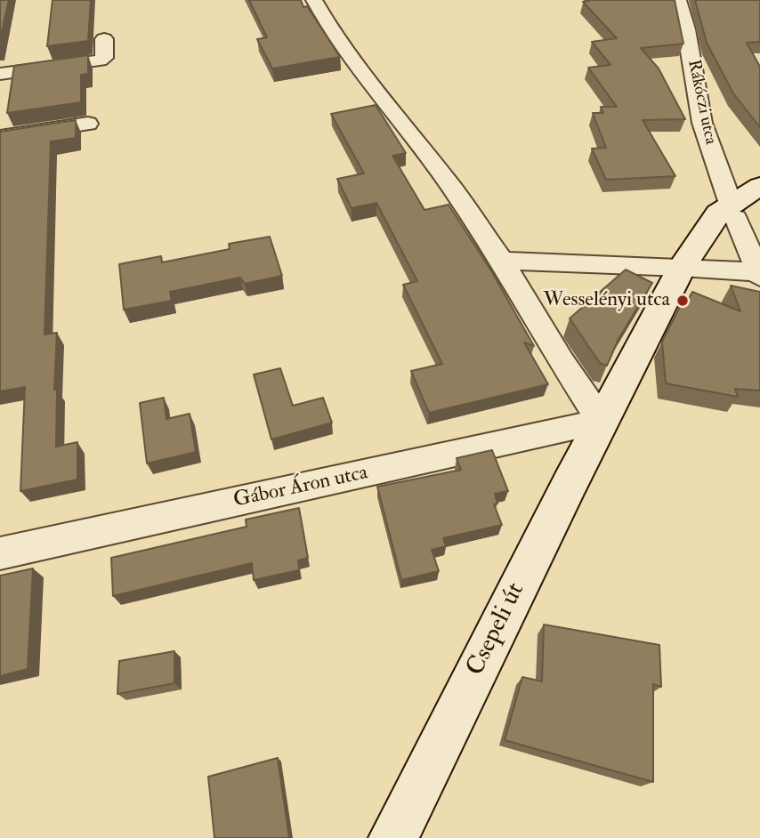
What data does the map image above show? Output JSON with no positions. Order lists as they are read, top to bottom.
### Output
{
  "streets": {
    "street": ["Rákóczi utca", "Gábor Áron utca", "Csepeli út"]
  },
  "crossings": [
    ["Rákóczi utca", "Csepeli út"],
    ["Gábor Áron utca", "Csepeli út"]
  ],
  "places": ["Wesselényi utca"]
}
